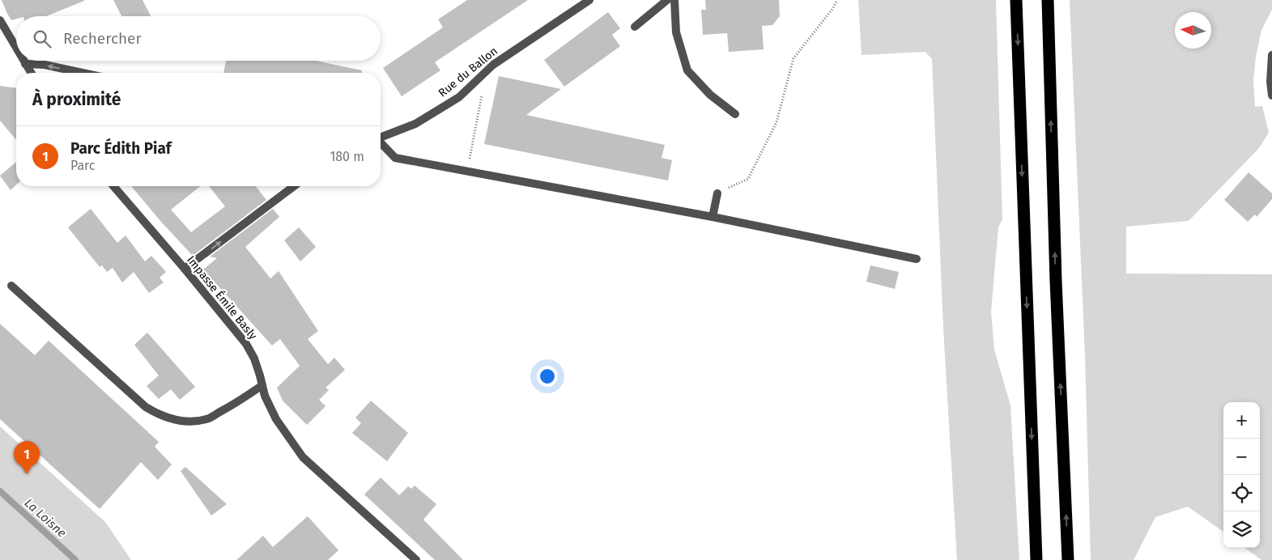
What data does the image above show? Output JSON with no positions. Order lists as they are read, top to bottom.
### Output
{
  "streets": {
    "street": ["Rue du Ballon", "Impasse Émile Basly"]
  },
  "water": ["La Loisne"],
  "north": "left",
  "page": {
    "search": "Rechercher",
    "heading": "À proximité",
    "list": [
      {
        "mark": "1",
        "name": "Parc Édith Piaf",
        "note": "Parc",
        "value": "180 m"
      }
    ],
    "map_buttons": ["+", "−"],
    "pins": "1"
  }
}
